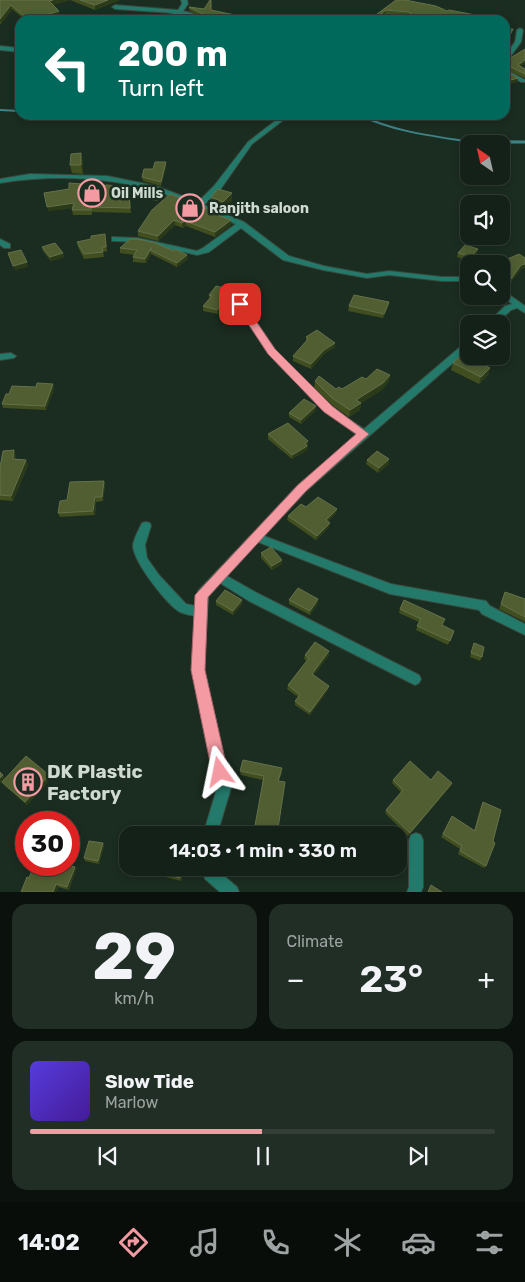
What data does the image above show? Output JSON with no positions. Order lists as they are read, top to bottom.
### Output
{
  "places": {
    "shop": ["Oil Mills", "Ranjith saloon"],
    "building": ["DK Plastic Factory"]
  },
  "north": "top left",
  "page": {
    "turn": ["200 m", "Turn left"],
    "limit": "30",
    "trip": "14:03 · 1 min · 330 m",
    "tile": [
      ["29", "km/h"],
      "Climate"
    ],
    "heat": ["−", "23°", "+"],
    "song": ["Slow Tide", "Marlow"],
    "tabs": "14:02"
  }
}
